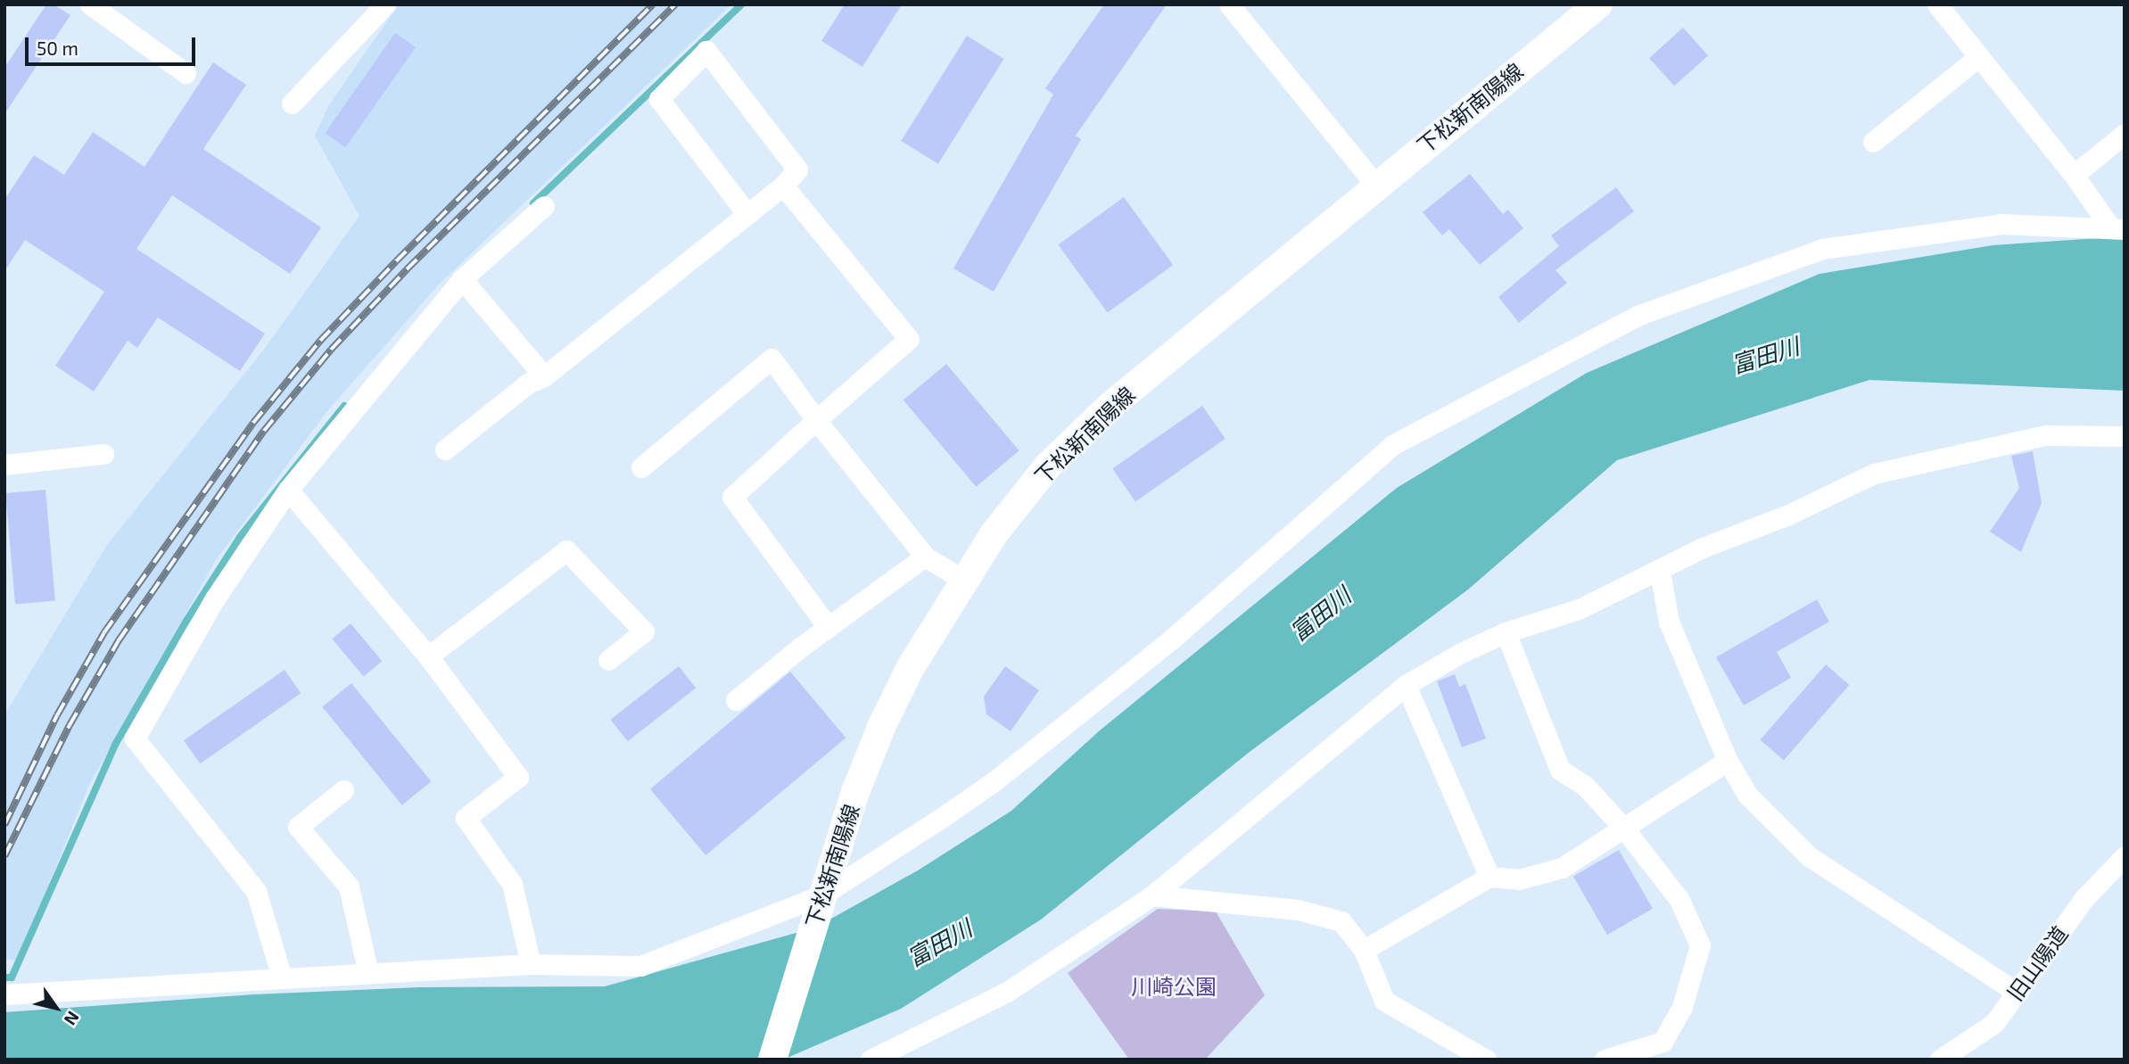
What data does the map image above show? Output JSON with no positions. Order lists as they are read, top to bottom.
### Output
{
  "streets": {
    "main road": ["下松新南陽線"],
    "street": ["旧山陽道"]
  },
  "water": ["富田川"],
  "parks": ["川崎公園"],
  "scale_bar": "50 m",
  "north": "bottom right"
}
